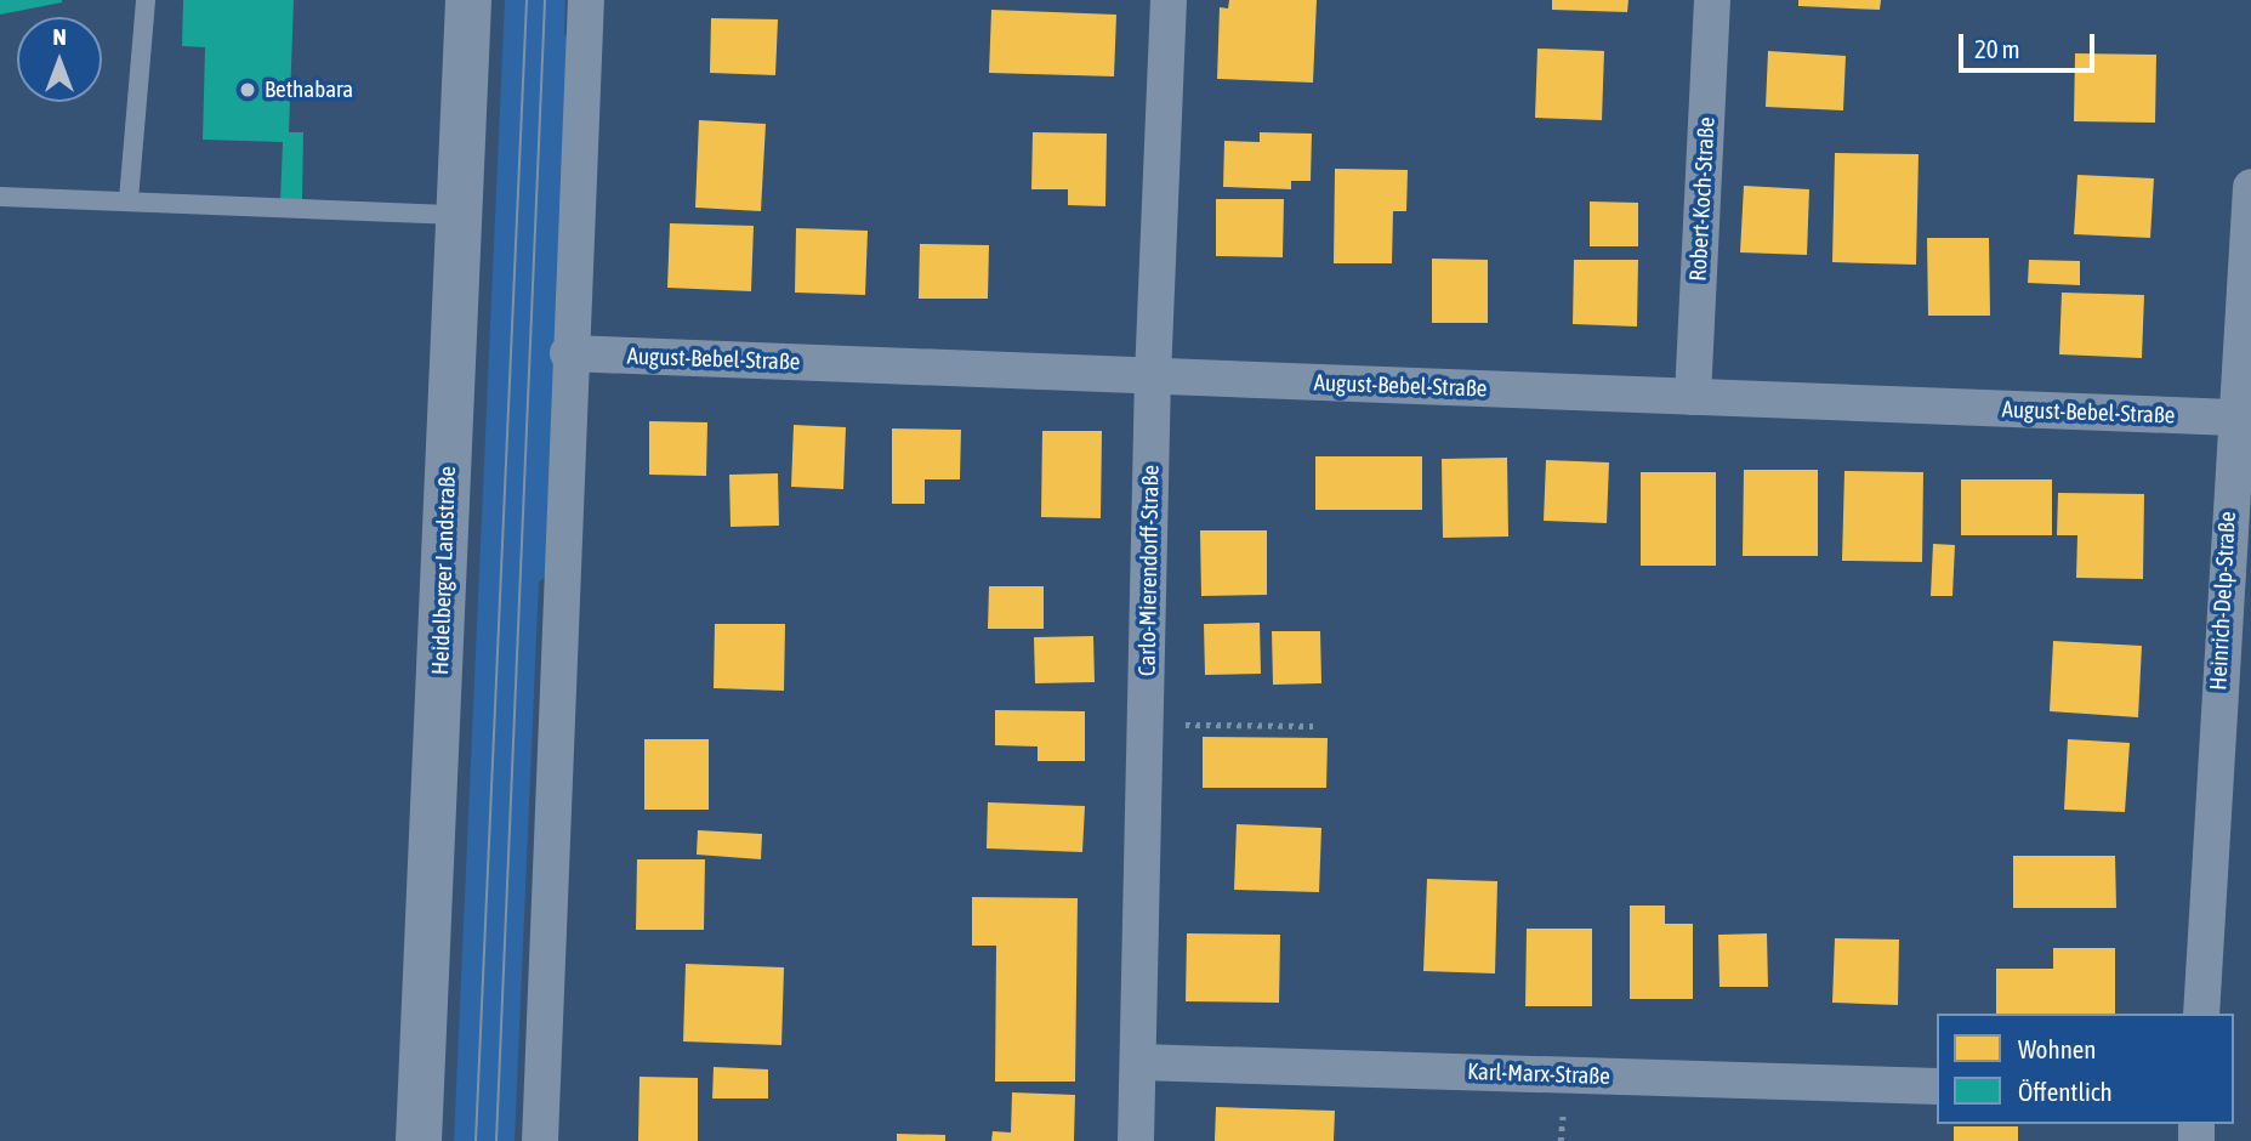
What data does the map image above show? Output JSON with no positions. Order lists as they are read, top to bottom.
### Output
{
  "streets": {
    "street": [
      "Robert-Koch-Straße",
      "August-Bebel-Straße",
      "Heidelberger Landstraße",
      "Carlo-Mierendorff-Straße",
      "Heinrich-Delp-Straße",
      "Karl-Marx-Straße"
    ]
  },
  "crossings": [
    ["Robert-Koch-Straße", "August-Bebel-Straße"],
    ["August-Bebel-Straße", "Carlo-Mierendorff-Straße"],
    ["August-Bebel-Straße", "Heinrich-Delp-Straße"],
    ["Carlo-Mierendorff-Straße", "Karl-Marx-Straße"]
  ],
  "places": ["Bethabara"],
  "legend": ["Wohnen", "Öffentlich"],
  "scale_bar": "20 m",
  "north": "top"
}
